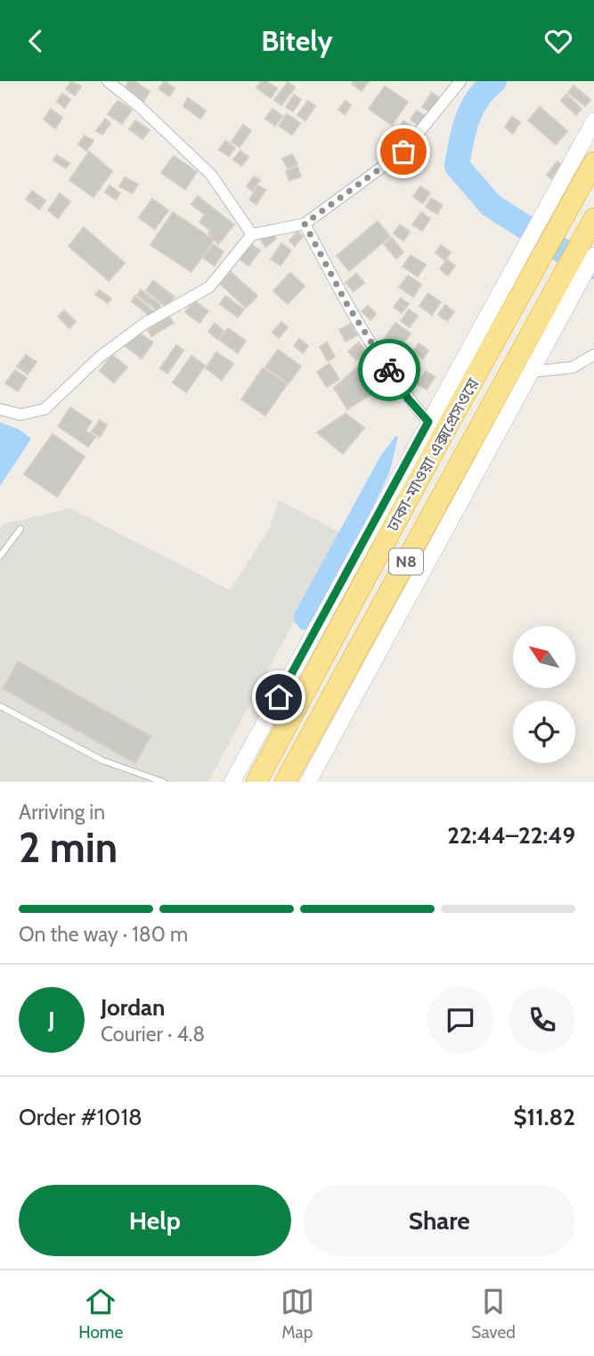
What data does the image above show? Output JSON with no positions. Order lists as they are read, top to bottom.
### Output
{
  "streets": {
    "highway": ["ঢাকা-মাওয়া এক্সপ্রেসওয়ে", "N8"]
  },
  "north": "top left",
  "page": {
    "header": "Bitely",
    "heading": ["2 min", "Arriving in", "22:44–22:49"],
    "panel": [
      "Jordan",
      "Courier · 4.8",
      "Order #1018",
      "$11.82"
    ],
    "bar": "On the way · 180 m",
    "round": "J",
    "buttons": ["Help", "Share"],
    "tabs": ["Home", "Map", "Saved"]
  }
}
